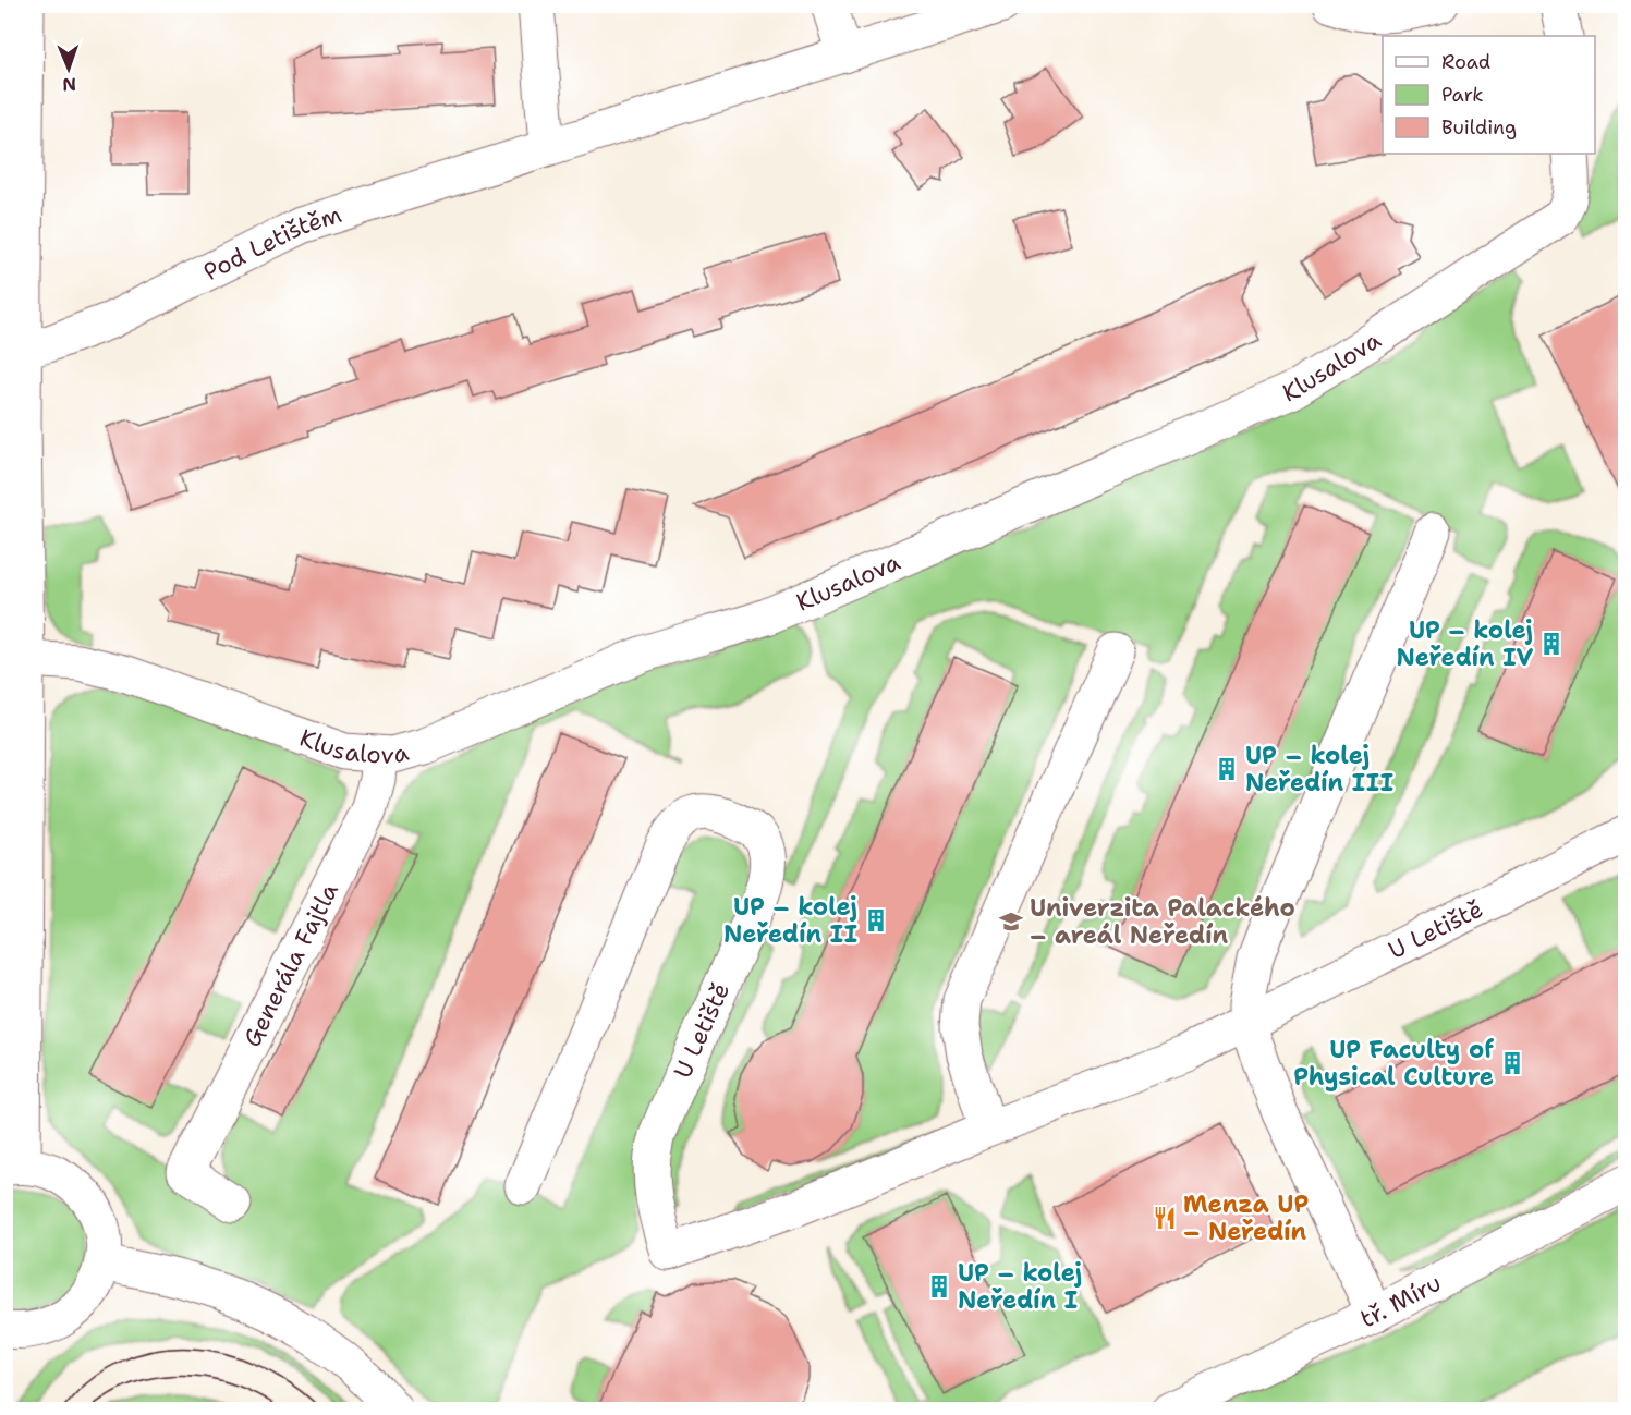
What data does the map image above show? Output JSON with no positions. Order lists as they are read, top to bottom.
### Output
{
  "streets": {
    "street": [
      "Pod Letištěm",
      "Klusalova",
      "U Letiště",
      "Generála Fajtla",
      "tř. Míru"
    ]
  },
  "crossings": [
    ["Klusalova", "Generála Fajtla"]
  ],
  "places": {
    "building": [
      "UP – kolej Neředín IV",
      "UP – kolej Neředín III",
      "UP – kolej Neředín II",
      "UP Faculty of Physical Culture",
      "UP – kolej Neředín I"
    ],
    "school or university": ["Univerzita Palackého – areál Neředín"],
    "restaurant": ["Menza UP – Neředín"]
  },
  "legend": ["Road", "Park", "Building"],
  "north": "bottom"
}
